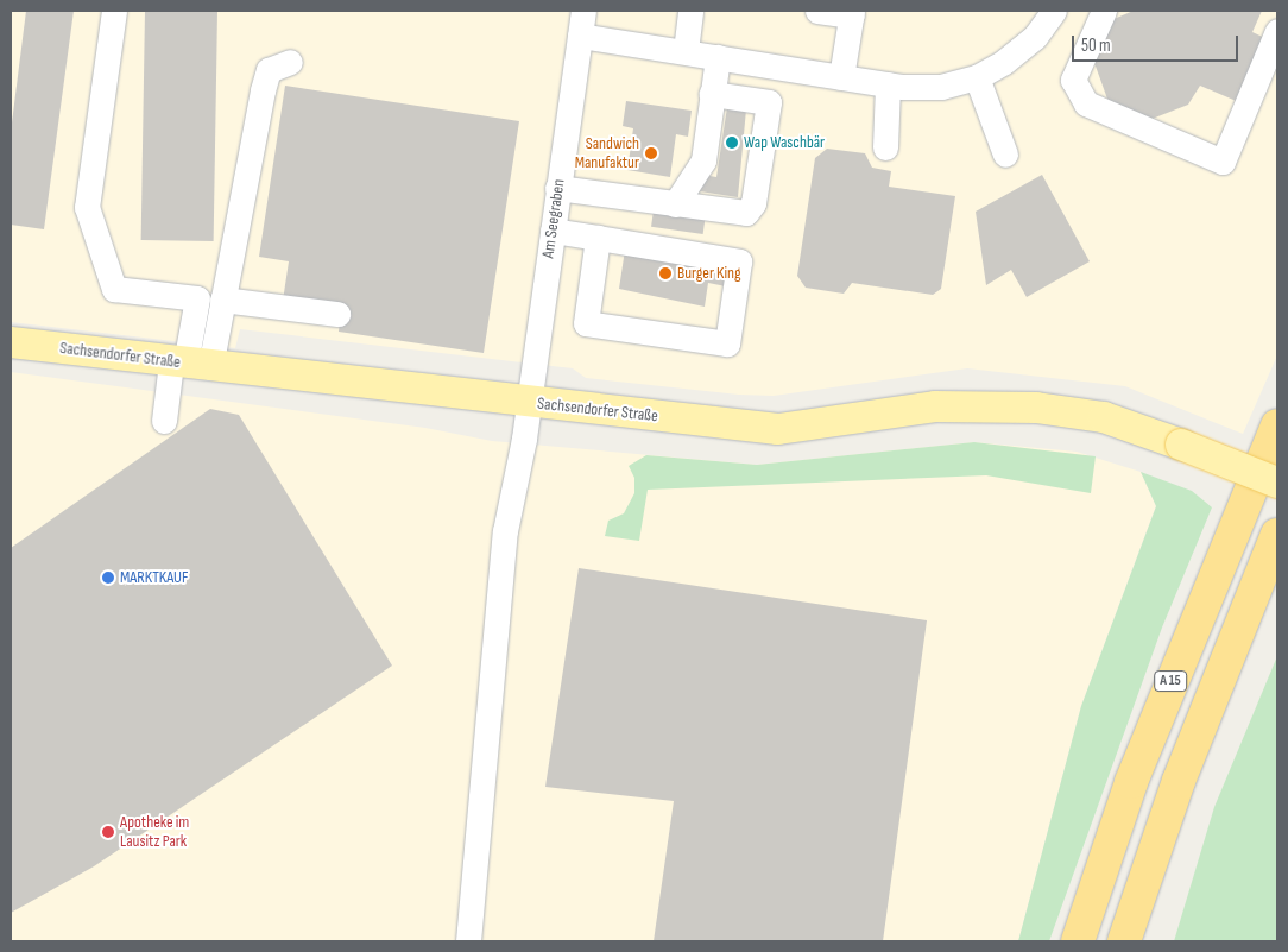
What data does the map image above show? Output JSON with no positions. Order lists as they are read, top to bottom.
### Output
{
  "streets": {
    "highway": ["A 15"],
    "main road": ["Sachsendorfer Straße"],
    "street": ["Am Seegraben"]
  },
  "crossings": [
    ["Am Seegraben", "Sachsendorfer Straße"]
  ],
  "places": [
    "Wap Waschbär",
    "Sandwich Manufaktur",
    "Burger King",
    "MARKTKAUF",
    "Apotheke im Lausitz Park"
  ],
  "scale_bar": "50 m"
}
